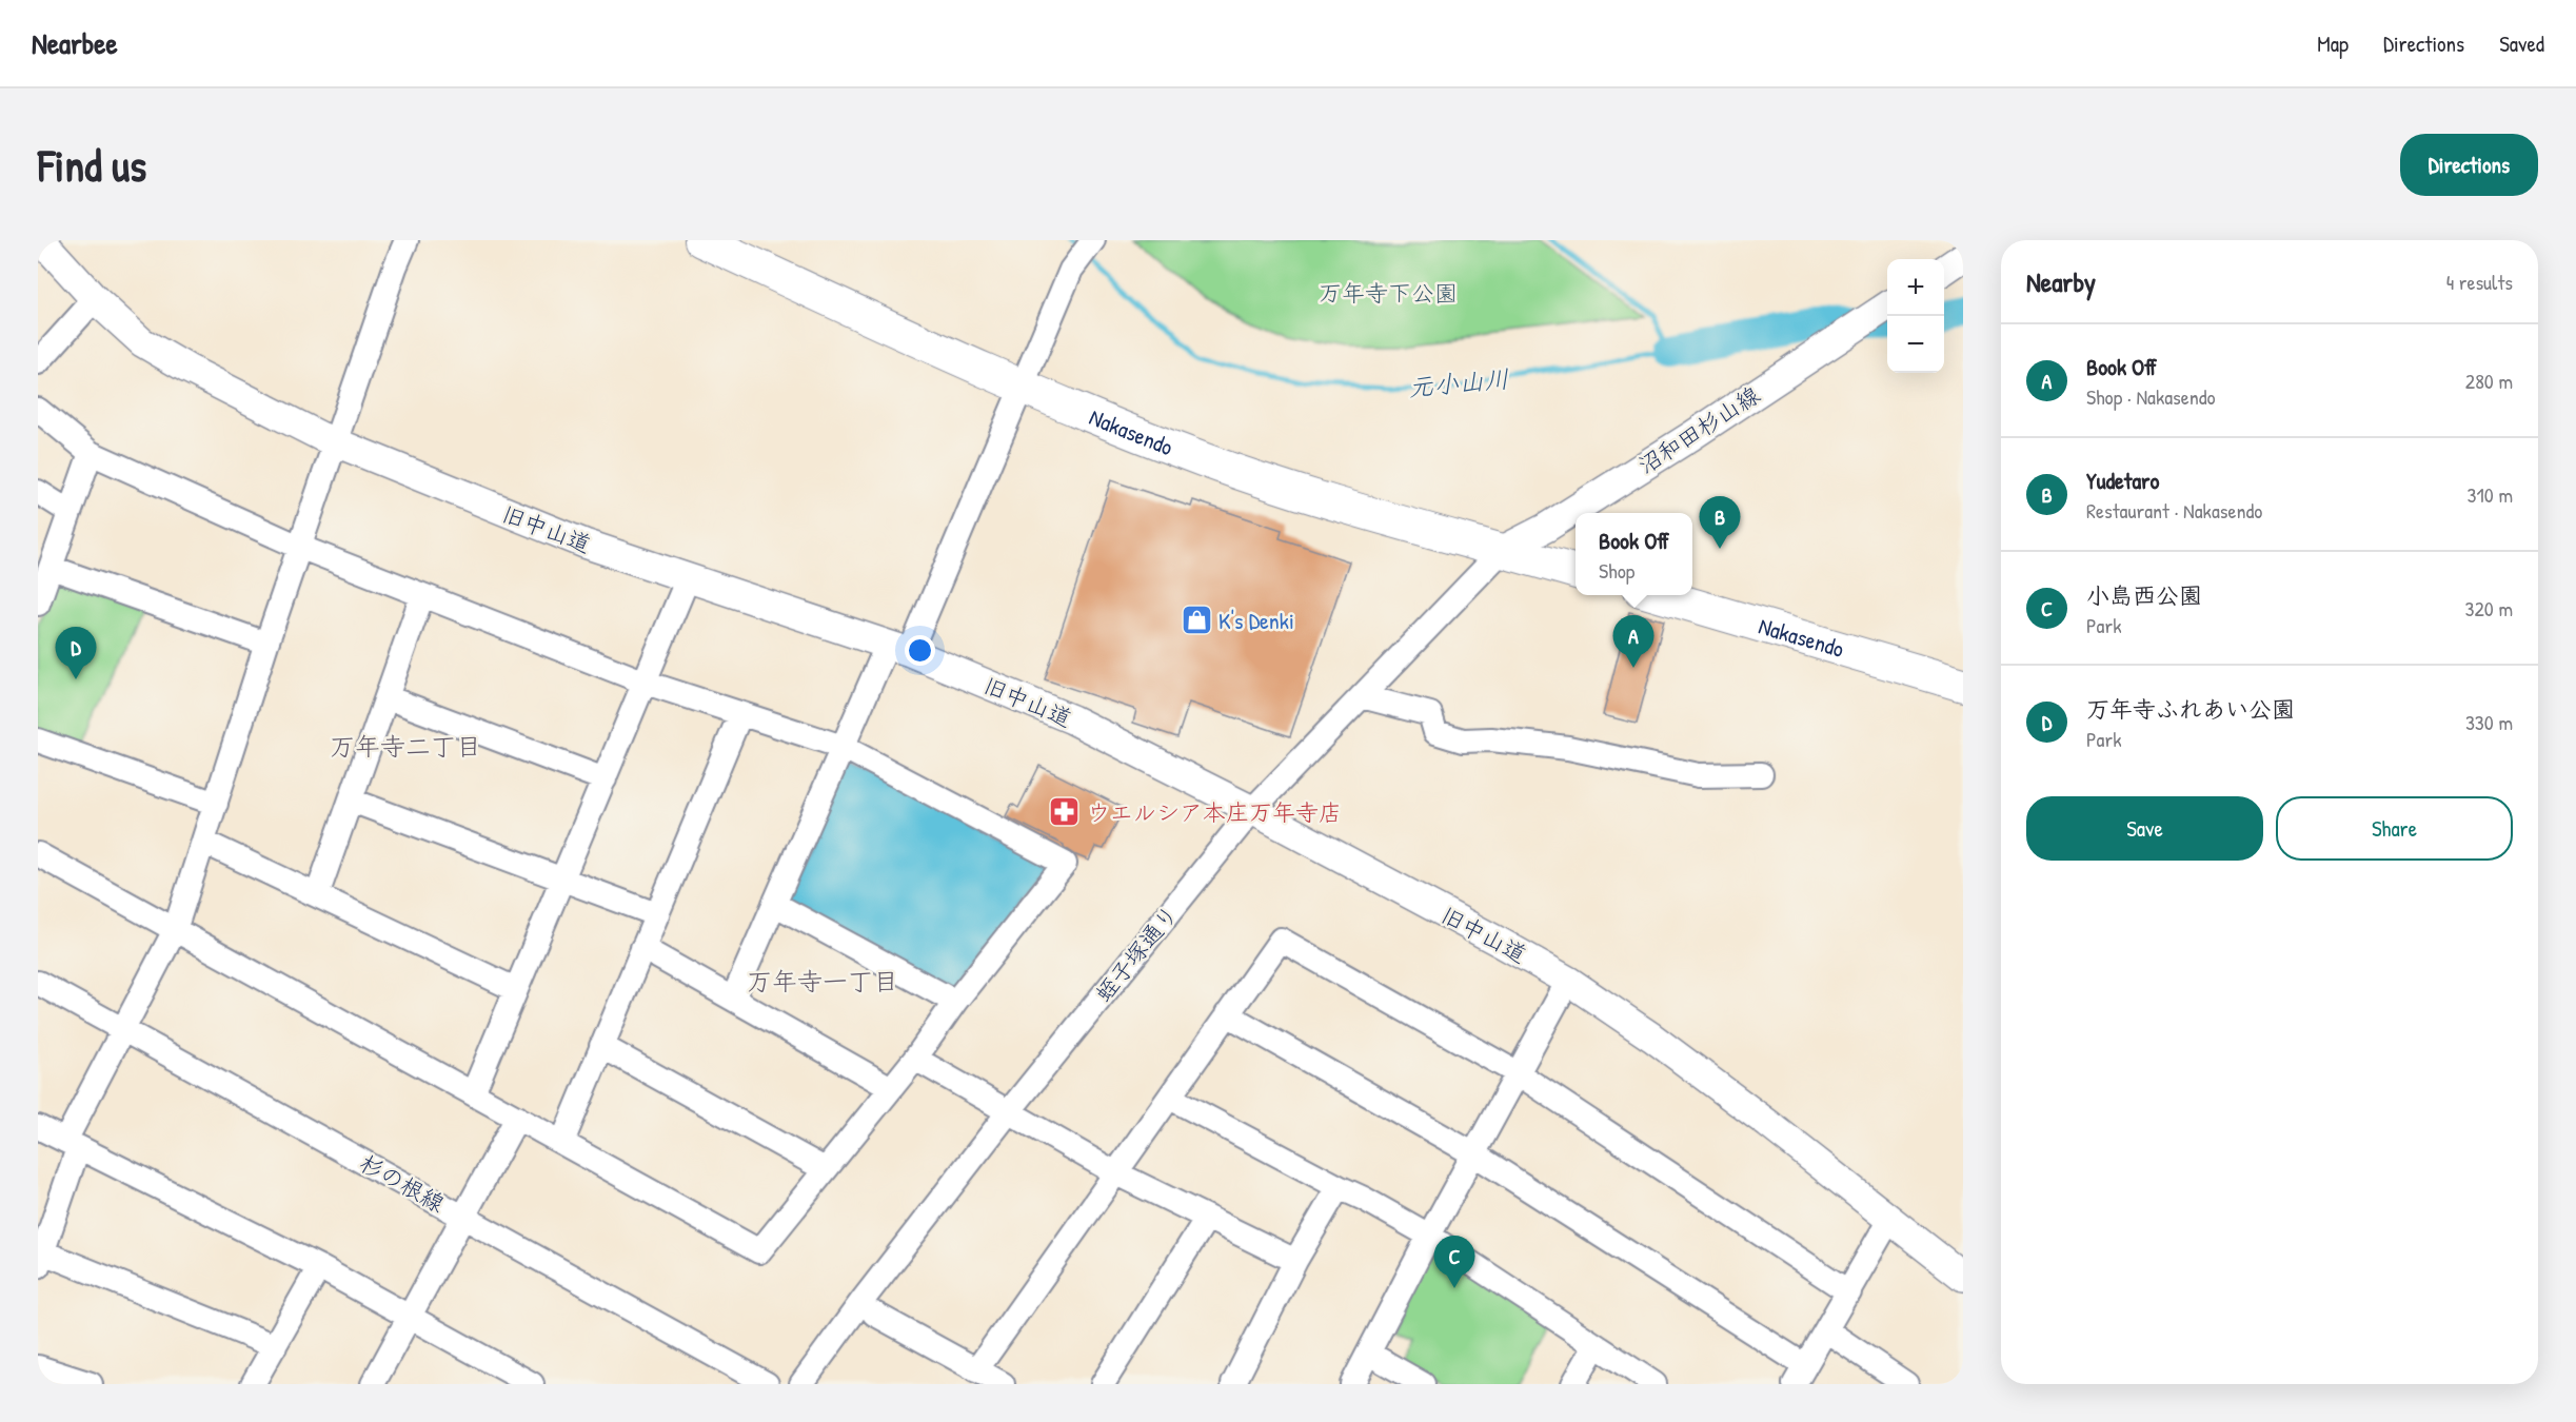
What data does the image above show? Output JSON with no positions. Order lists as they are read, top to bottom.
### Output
{
  "streets": {
    "highway": ["Nakasendo"],
    "main road": ["沼和田杉山線", "旧中山道"],
    "street": ["蛭子塚通り", "杉の根線"]
  },
  "crossings": [
    ["沼和田杉山線", "Nakasendo"],
    ["沼和田杉山線", "蛭子塚通り"],
    ["Nakasendo", "蛭子塚通り"],
    ["旧中山道", "蛭子塚通り"]
  ],
  "districts": ["万年寺二丁目", "万年寺一丁目"],
  "water": ["元小山川"],
  "parks": ["万年寺下公園"],
  "places": {
    "shop": ["K's Denki"],
    "pharmacy": ["ウエルシア本庄万年寺店"]
  },
  "page": {
    "header": "Nearbee",
    "nav": ["Map", "Directions", "Saved"],
    "buttons": [
      "Directions",
      ["Save", "Share"]
    ],
    "title": "Find us",
    "heading": ["Nearby", "4 results"],
    "map_buttons": ["+", "−"],
    "list": [
      {
        "mark": "A",
        "name": "Book Off",
        "note": "Shop · Nakasendo",
        "value": "280 m"
      },
      {
        "mark": "B",
        "name": "Yudetaro",
        "note": "Restaurant · Nakasendo",
        "value": "310 m"
      },
      {
        "mark": "C",
        "name": "小島西公園",
        "note": "Park",
        "value": "320 m"
      },
      {
        "mark": "D",
        "name": "万年寺ふれあい公園",
        "note": "Park",
        "value": "330 m"
      }
    ],
    "pins": [
      "B",
      "A",
      "D",
      "C"
    ],
    "popup": ["Book Off", "Shop"]
  }
}
